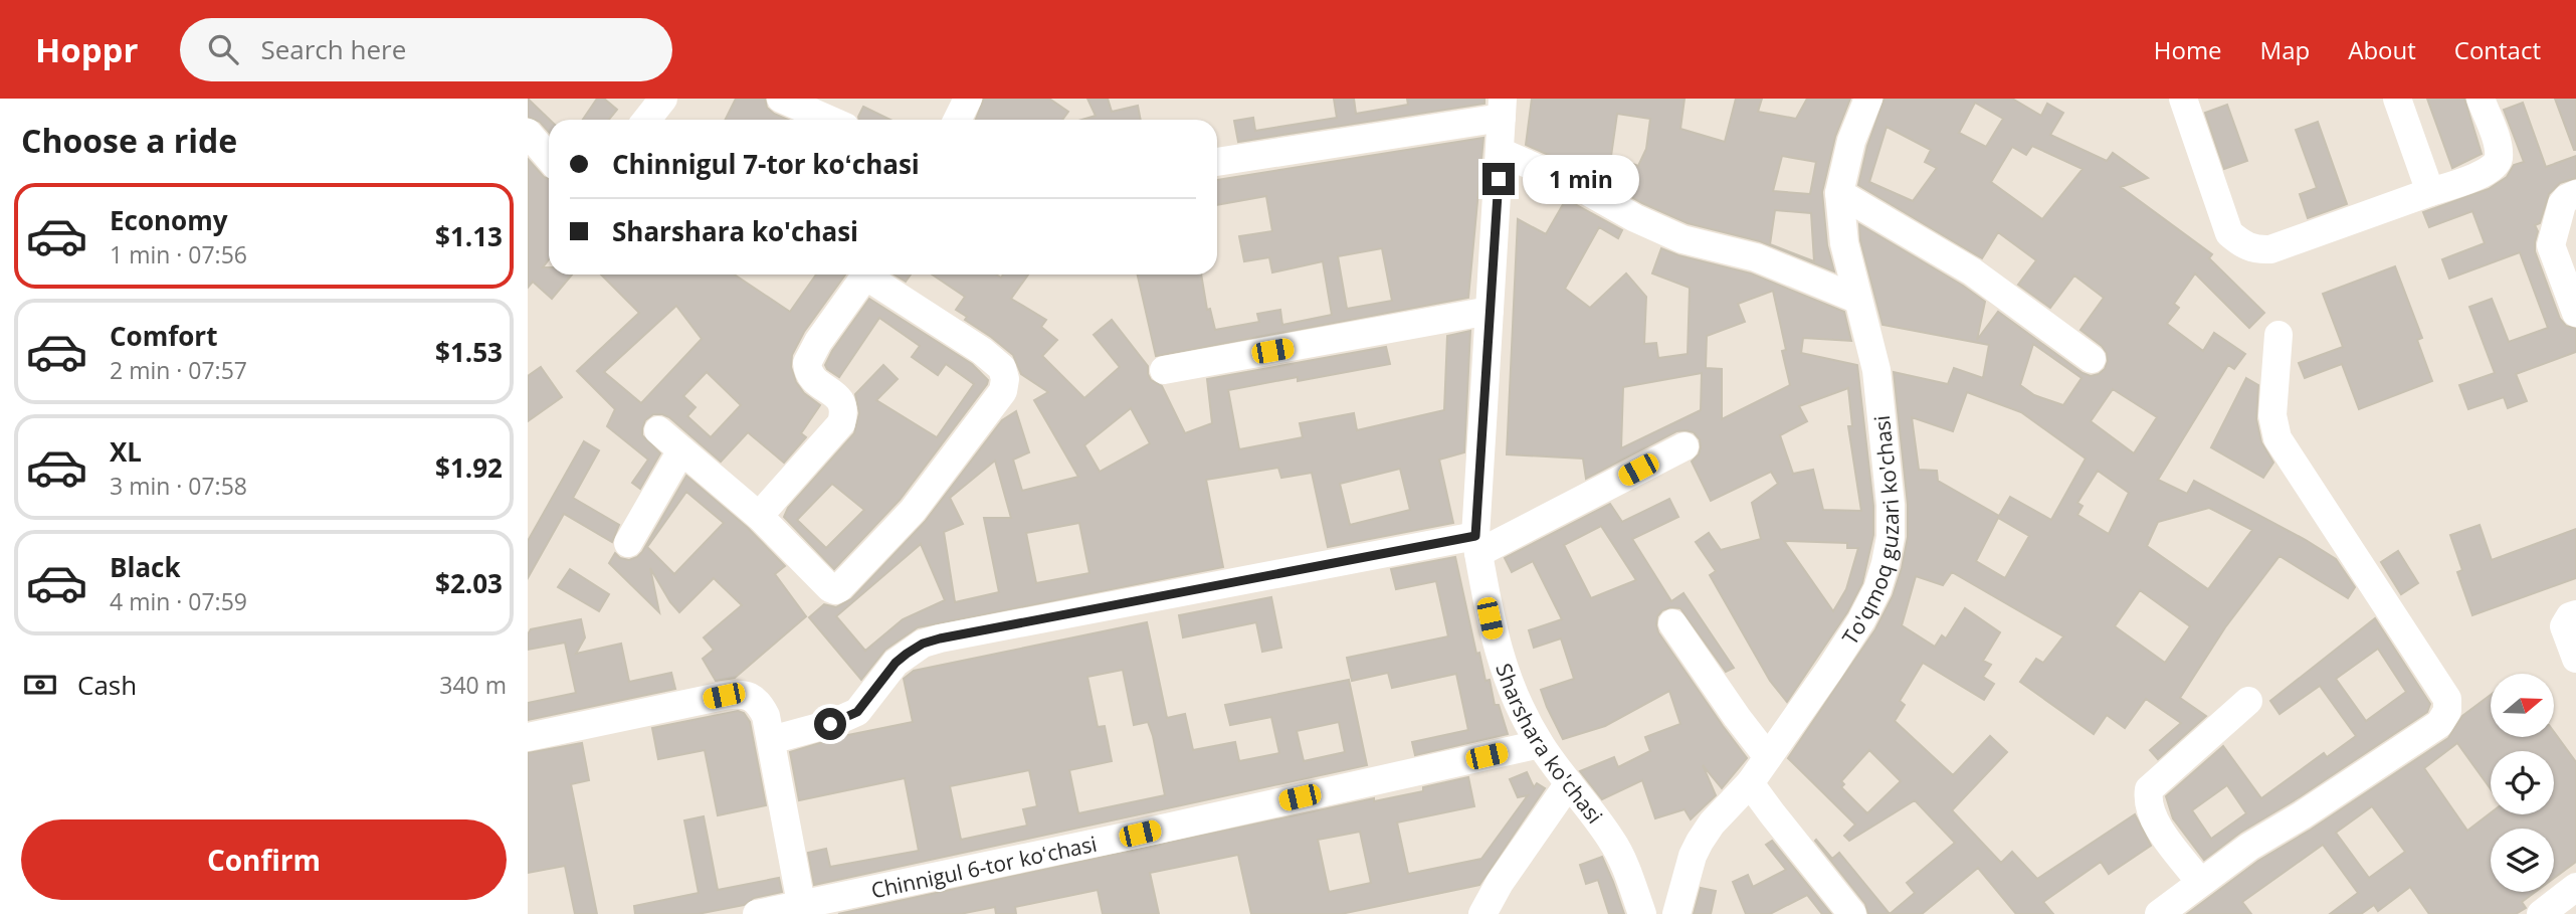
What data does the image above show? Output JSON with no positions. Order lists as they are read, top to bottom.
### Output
{
  "streets": {
    "street": ["To'qmoq guzari ko'chasi", "Sharshara ko'chasi", "Chinnigul 6-tor koʻchasi"]
  },
  "crossings": [
    ["Sharshara ko'chasi", "Chinnigul 6-tor koʻchasi"]
  ],
  "north": "right",
  "page": {
    "header": "Hoppr",
    "search": "Search here",
    "nav": [
      "Home",
      "Map",
      "About",
      "Contact"
    ],
    "heading": "Choose a ride",
    "banner": ["Chinnigul 7-tor koʻchasi", "Sharshara ko'chasi"],
    "bubble": "1 min",
    "list": [
      {
        "name": "Economy",
        "note": "1 min · 07:56",
        "value": "$1.13"
      },
      {
        "name": "Comfort",
        "note": "2 min · 07:57",
        "value": "$1.53"
      },
      {
        "name": "XL",
        "note": "3 min · 07:58",
        "value": "$1.92"
      },
      {
        "name": "Black",
        "note": "4 min · 07:59",
        "value": "$2.03"
      }
    ],
    "pay": ["Cash", "340 m"],
    "buttons": "Confirm"
  }
}
